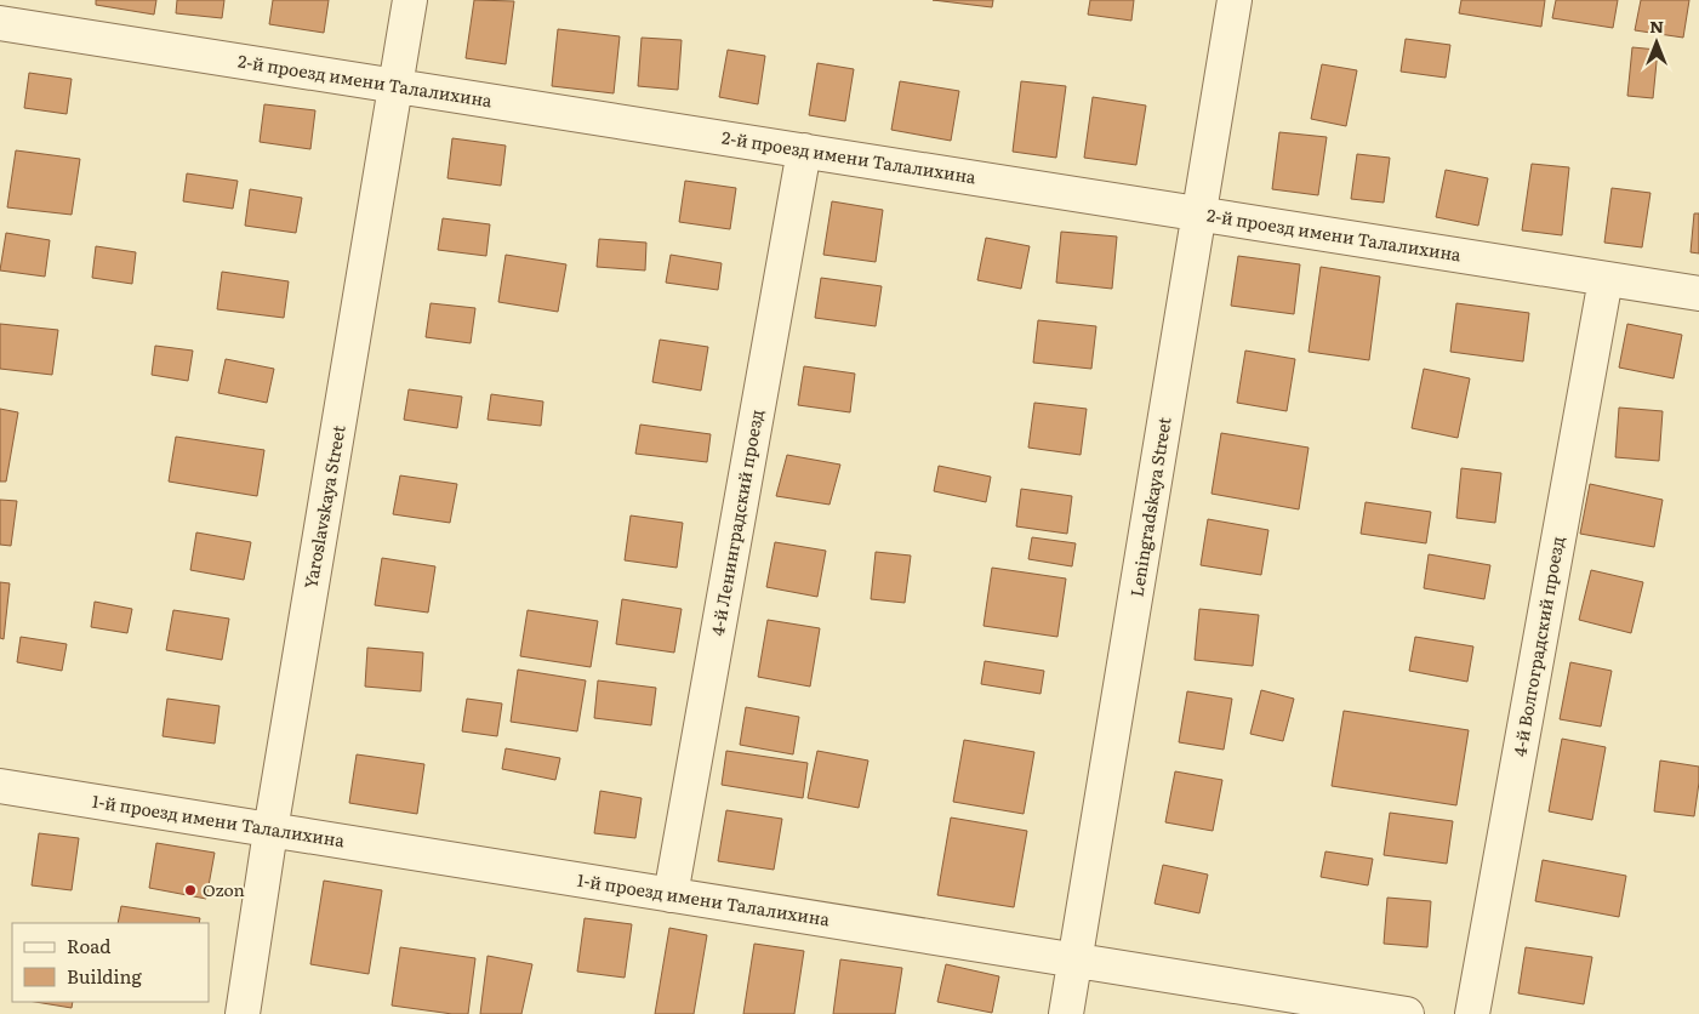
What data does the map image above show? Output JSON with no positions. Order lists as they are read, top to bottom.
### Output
{
  "streets": {
    "street": [
      "2-й проезд имени Талалихина",
      "Yaroslavskaya Street",
      "Leningradskaya Street",
      "4-й Ленинградский проезд",
      "4-й Волгоградский проезд",
      "1-й проезд имени Талалихина"
    ]
  },
  "crossings": [
    ["2-й проезд имени Талалихина", "Yaroslavskaya Street"],
    ["2-й проезд имени Талалихина", "Leningradskaya Street"],
    ["2-й проезд имени Талалихина", "4-й Ленинградский проезд"],
    ["2-й проезд имени Талалихина", "4-й Волгоградский проезд"],
    ["Yaroslavskaya Street", "1-й проезд имени Талалихина"],
    ["Leningradskaya Street", "1-й проезд имени Талалихина"],
    ["4-й Ленинградский проезд", "1-й проезд имени Талалихина"]
  ],
  "places": ["Ozon"],
  "legend": ["Road", "Building"],
  "north": "top"
}
